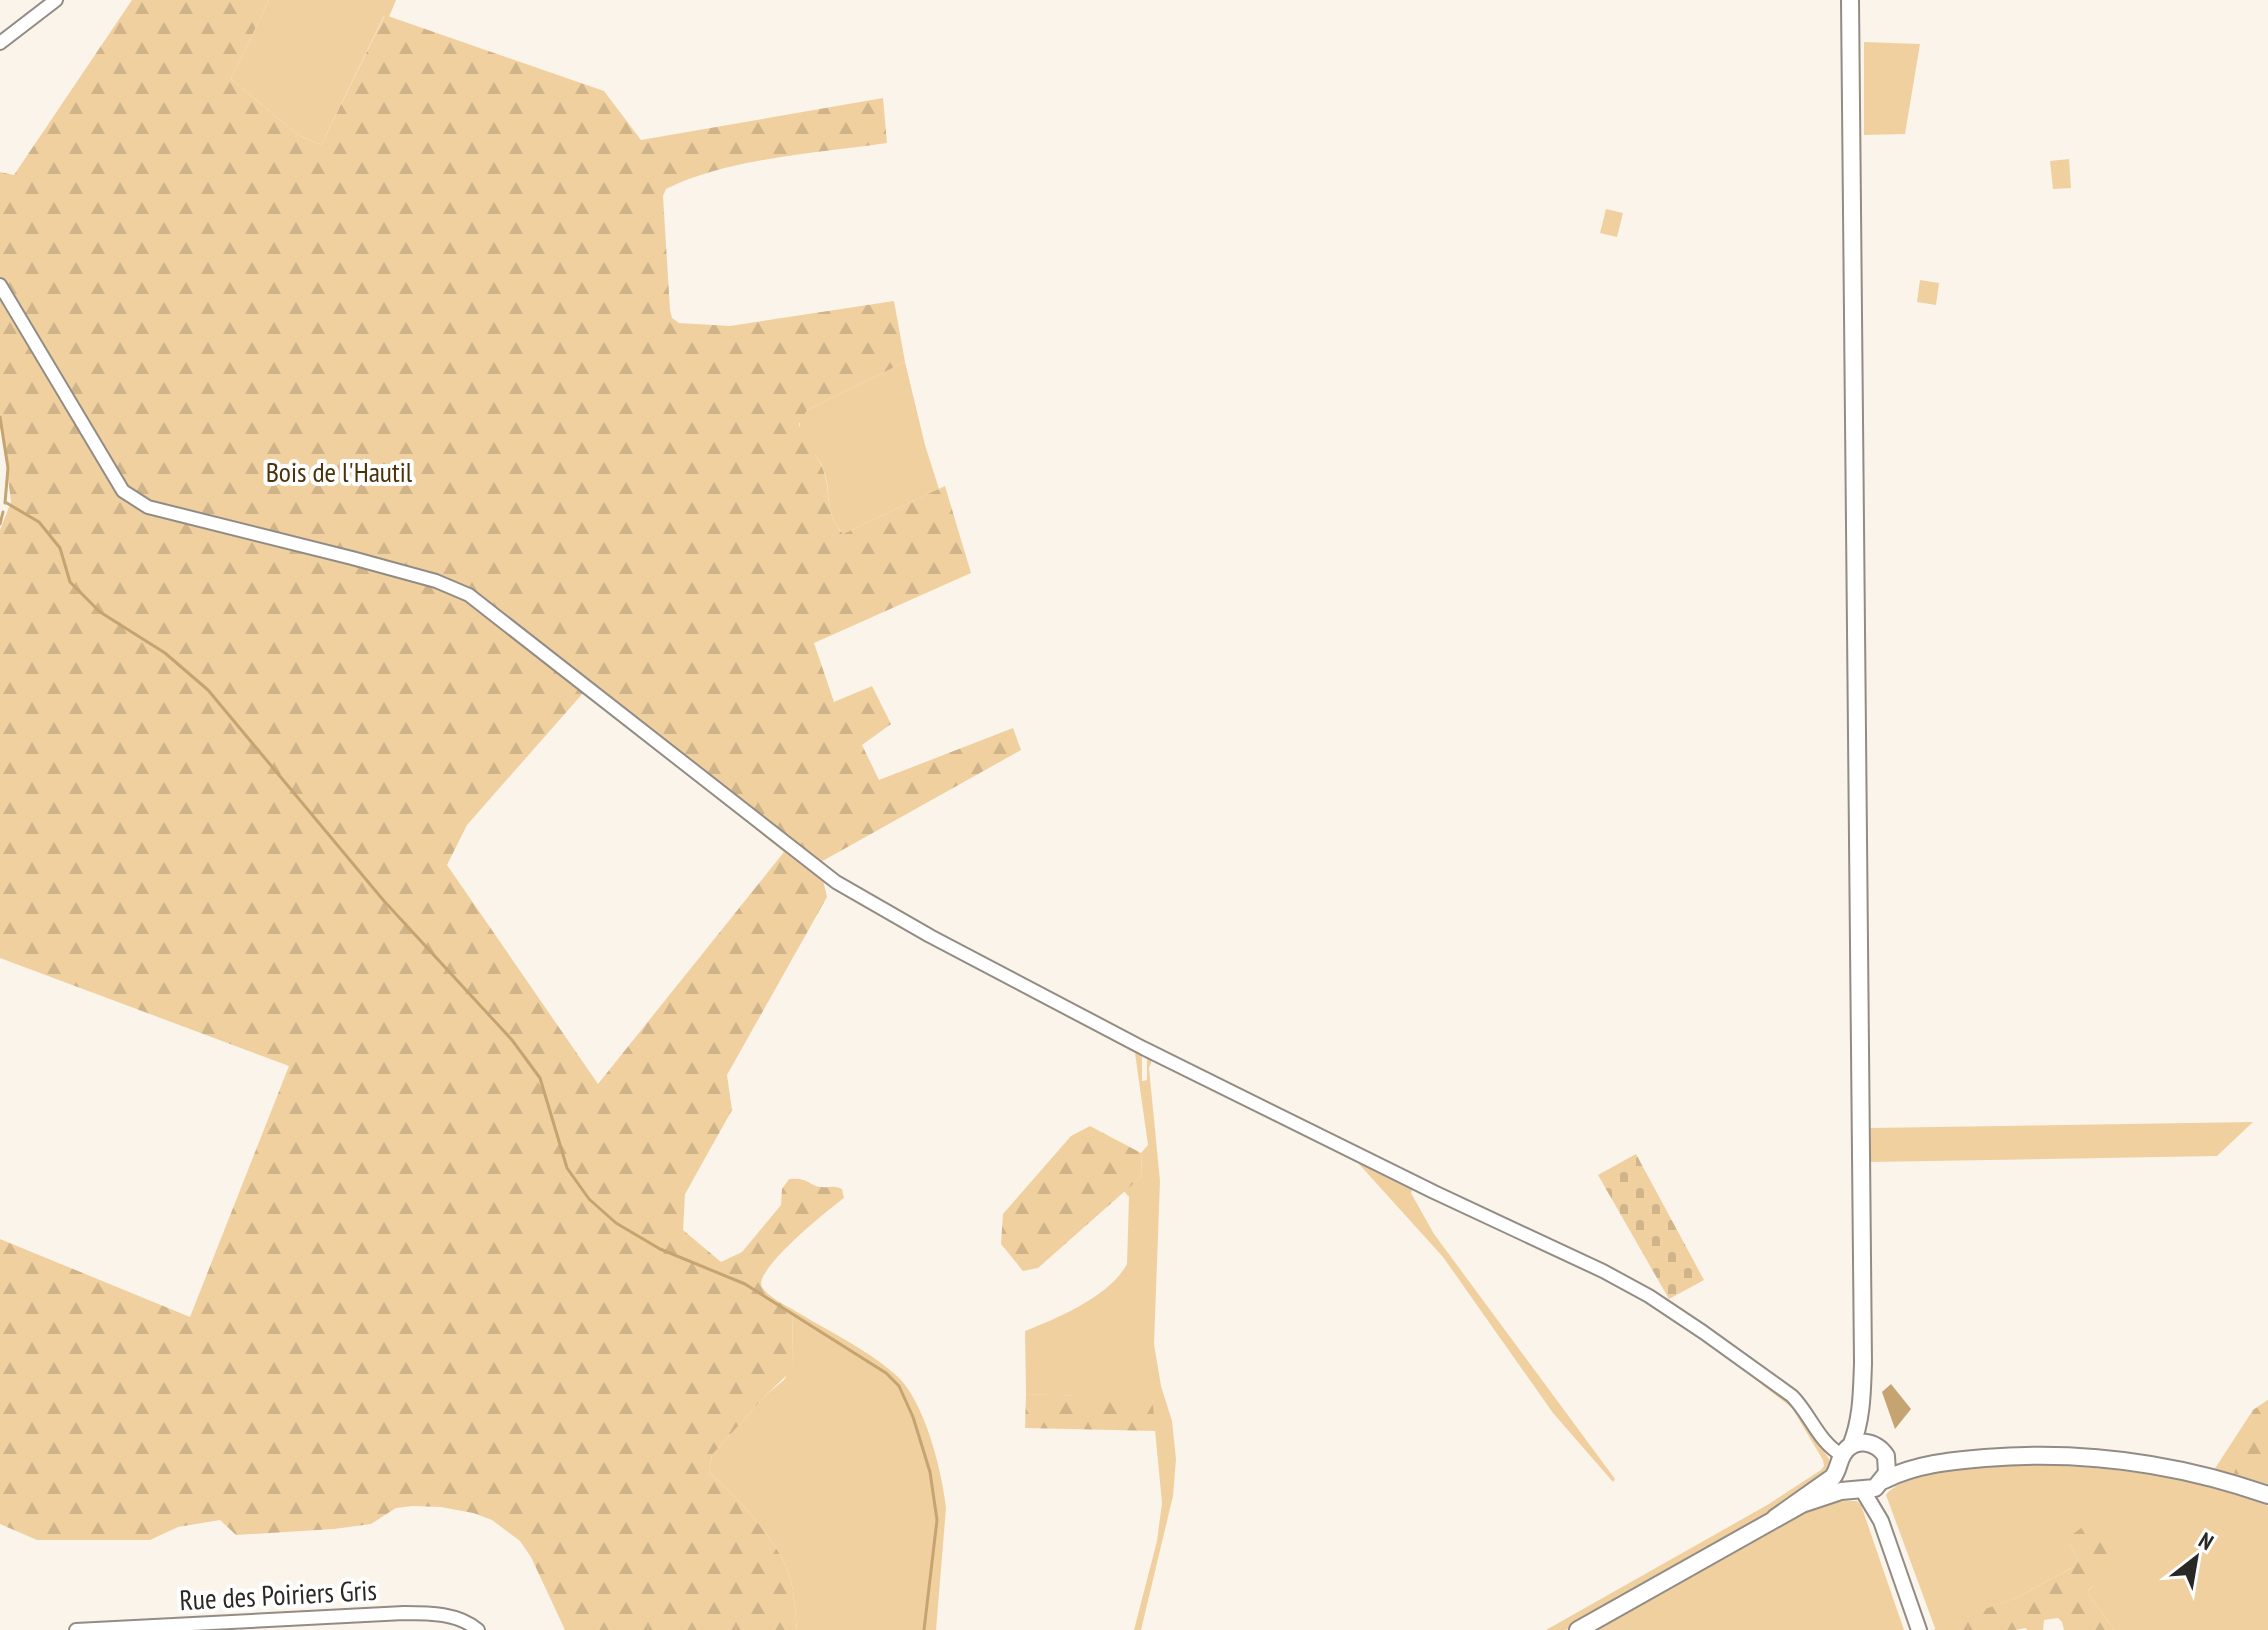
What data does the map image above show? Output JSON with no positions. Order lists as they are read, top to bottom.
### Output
{
  "streets": {
    "street": ["Rue des Poiriers Gris"]
  },
  "parks": ["Bois de l'Hautil"],
  "north": "top right"
}
